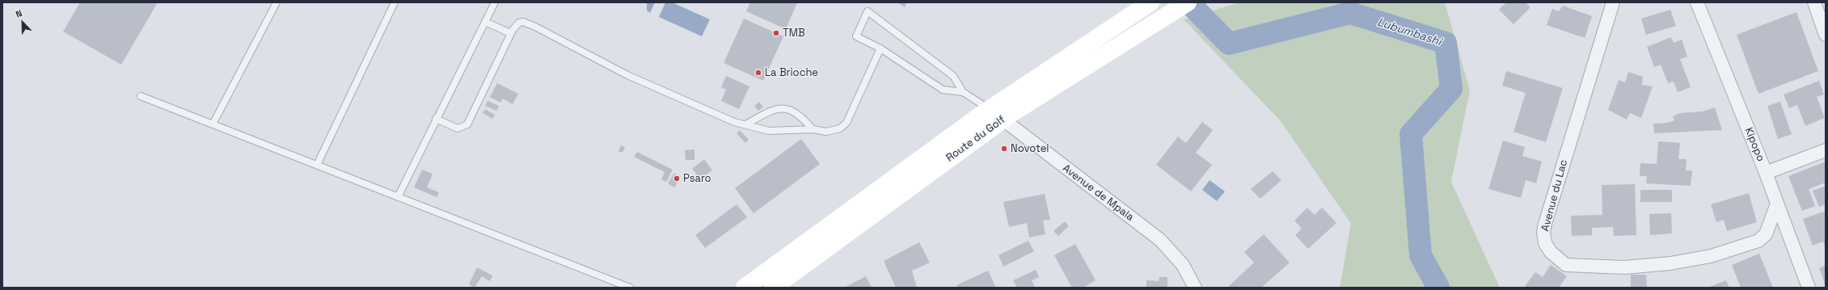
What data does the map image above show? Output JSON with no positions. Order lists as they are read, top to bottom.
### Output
{
  "streets": {
    "main road": ["Route du Golf"],
    "street": ["Kipopo", "Avenue de Mpala", "Avenue du Lac"]
  },
  "crossings": [
    ["Route du Golf", "Avenue de Mpala"],
    ["Kipopo", "Avenue du Lac"]
  ],
  "water": ["Lubumbashi"],
  "places": [
    "TMB",
    "La Brioche",
    "Novotel",
    "Psaro"
  ],
  "north": "top left"
}
